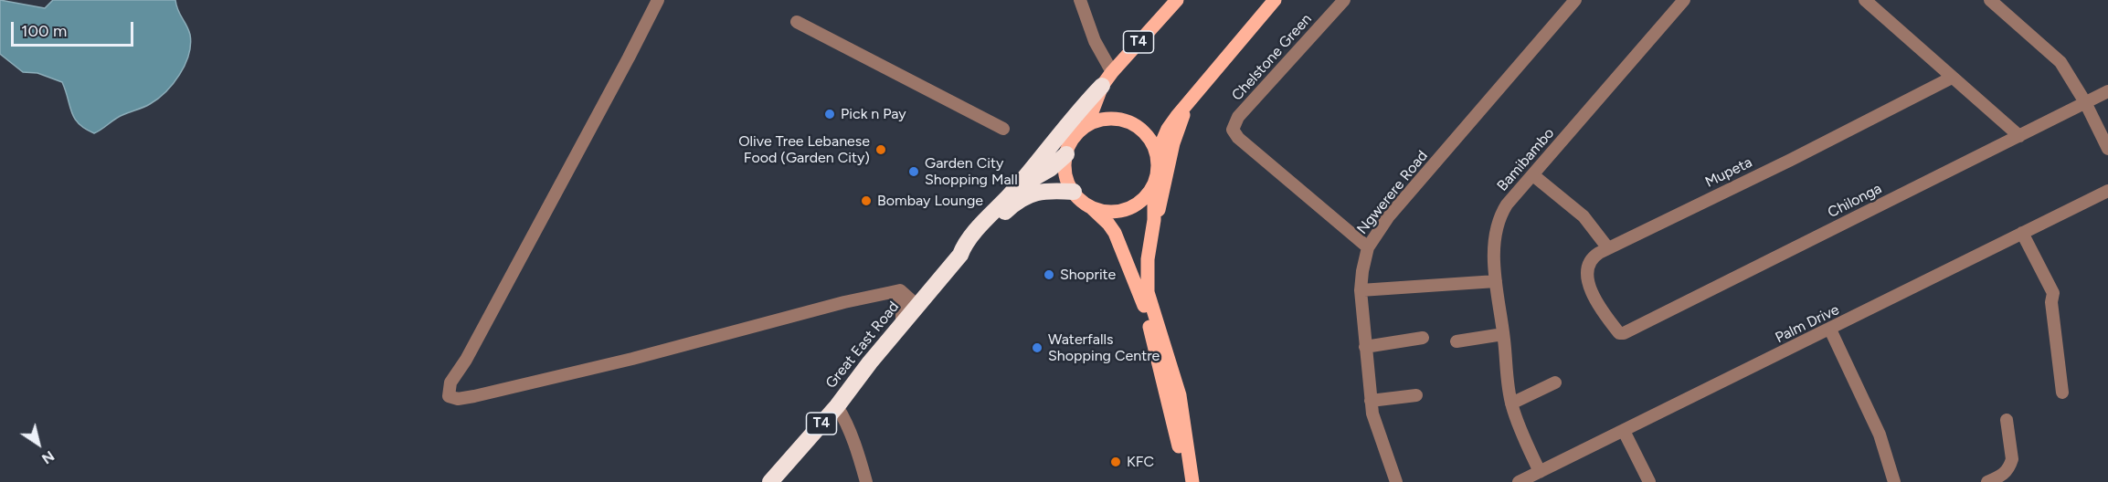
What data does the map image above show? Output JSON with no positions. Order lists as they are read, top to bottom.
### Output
{
  "streets": {
    "highway": ["T4", "Great East Road"],
    "street": [
      "Chelstone Green",
      "Bamibambo",
      "Mupeta",
      "Ngwerere Road",
      "Chilonga",
      "Palm Drive"
    ]
  },
  "crossings": [
    ["T4", "Great East Road"],
    ["Chelstone Green", "Ngwerere Road"],
    ["Bamibambo", "Palm Drive"],
    ["Mupeta", "Chilonga"]
  ],
  "places": [
    "Pick n Pay",
    "Olive Tree Lebanese Food (Garden City)",
    "Garden City Shopping Mall",
    "Bombay Lounge",
    "Shoprite",
    "Waterfalls Shopping Centre",
    "KFC"
  ],
  "scale_bar": "100 m",
  "north": "bottom right"
}
